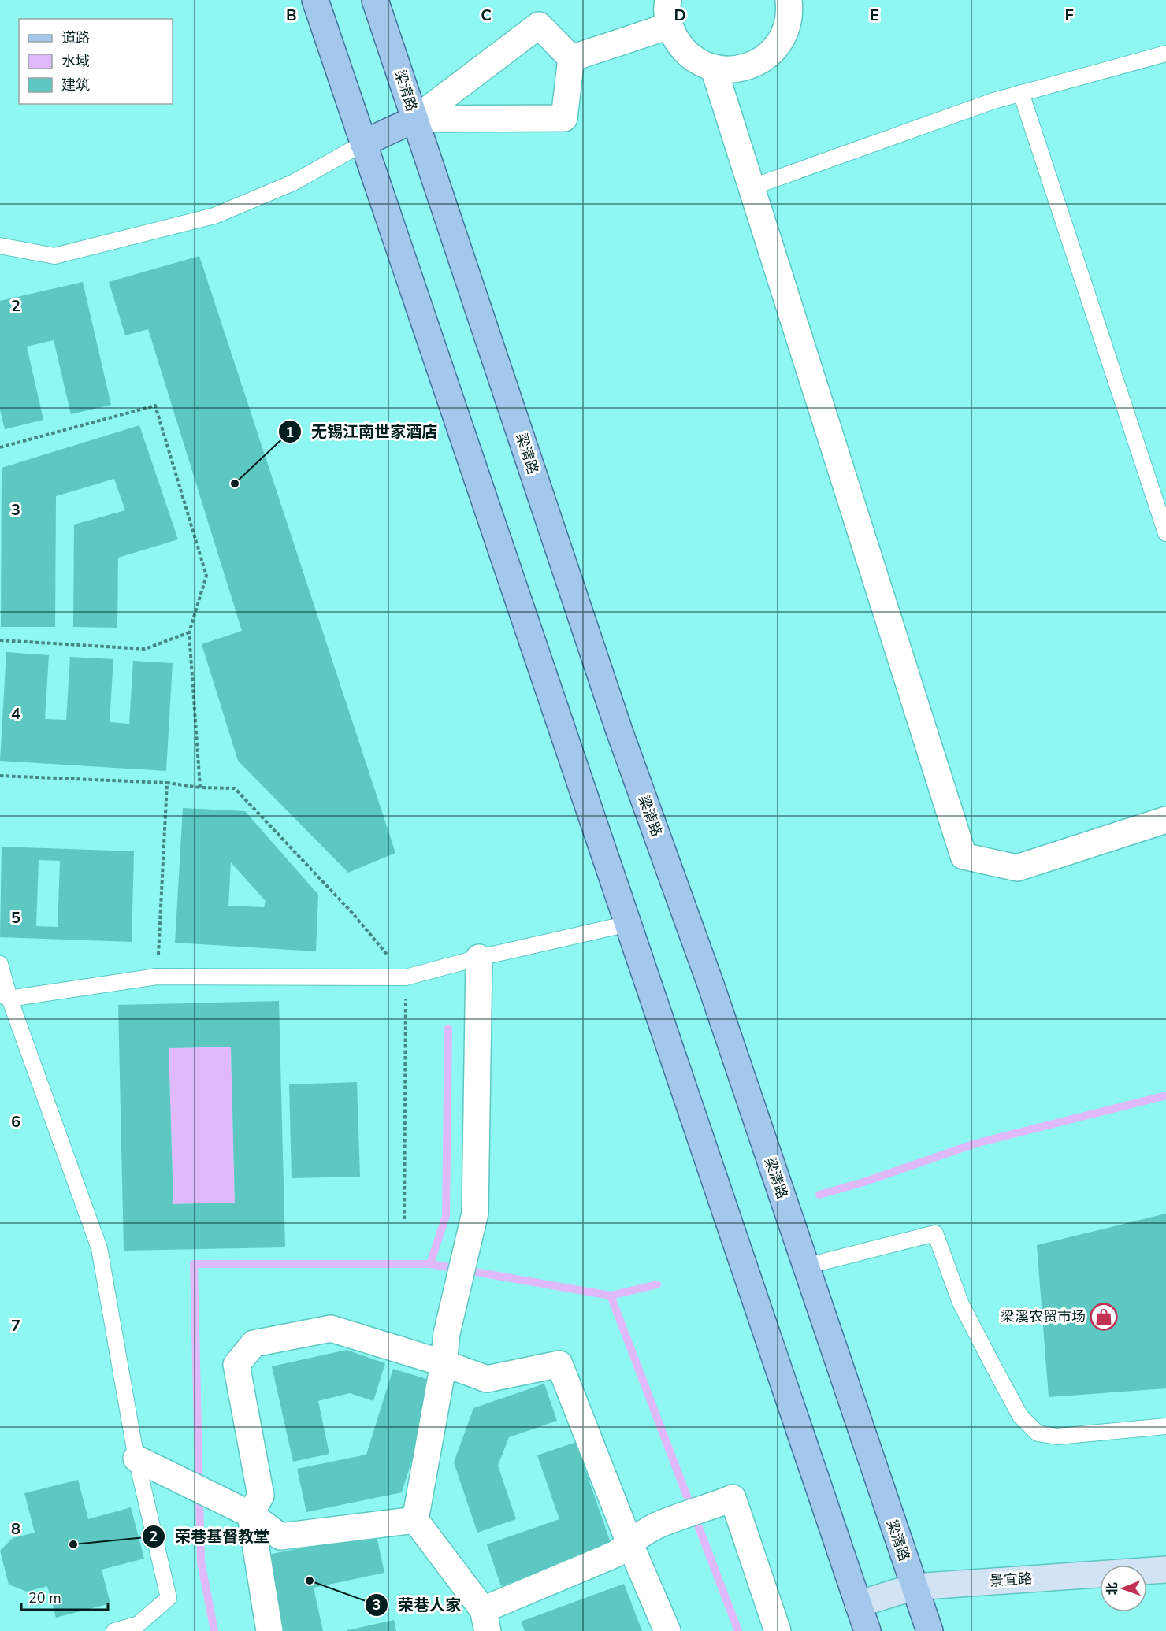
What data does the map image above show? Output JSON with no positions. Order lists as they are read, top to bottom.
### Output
{
  "streets": {
    "main road": ["梁清路"],
    "street": ["景宜路"]
  },
  "crossings": [
    ["梁清路", "景宜路"]
  ],
  "places": {
    "other": ["无锡江南世家酒店", "荣巷基督教堂", "荣巷人家"],
    "shop": ["梁溪农贸市场"]
  },
  "legend": ["道路", "水域", "建筑"],
  "scale_bar": "20 m",
  "north": "left",
  "grid": {
    "columns": [
      "B",
      "C",
      "D",
      "E",
      "F"
    ],
    "rows": [
      "2",
      "3",
      "4",
      "5",
      "6",
      "7",
      "8"
    ]
  }
}
